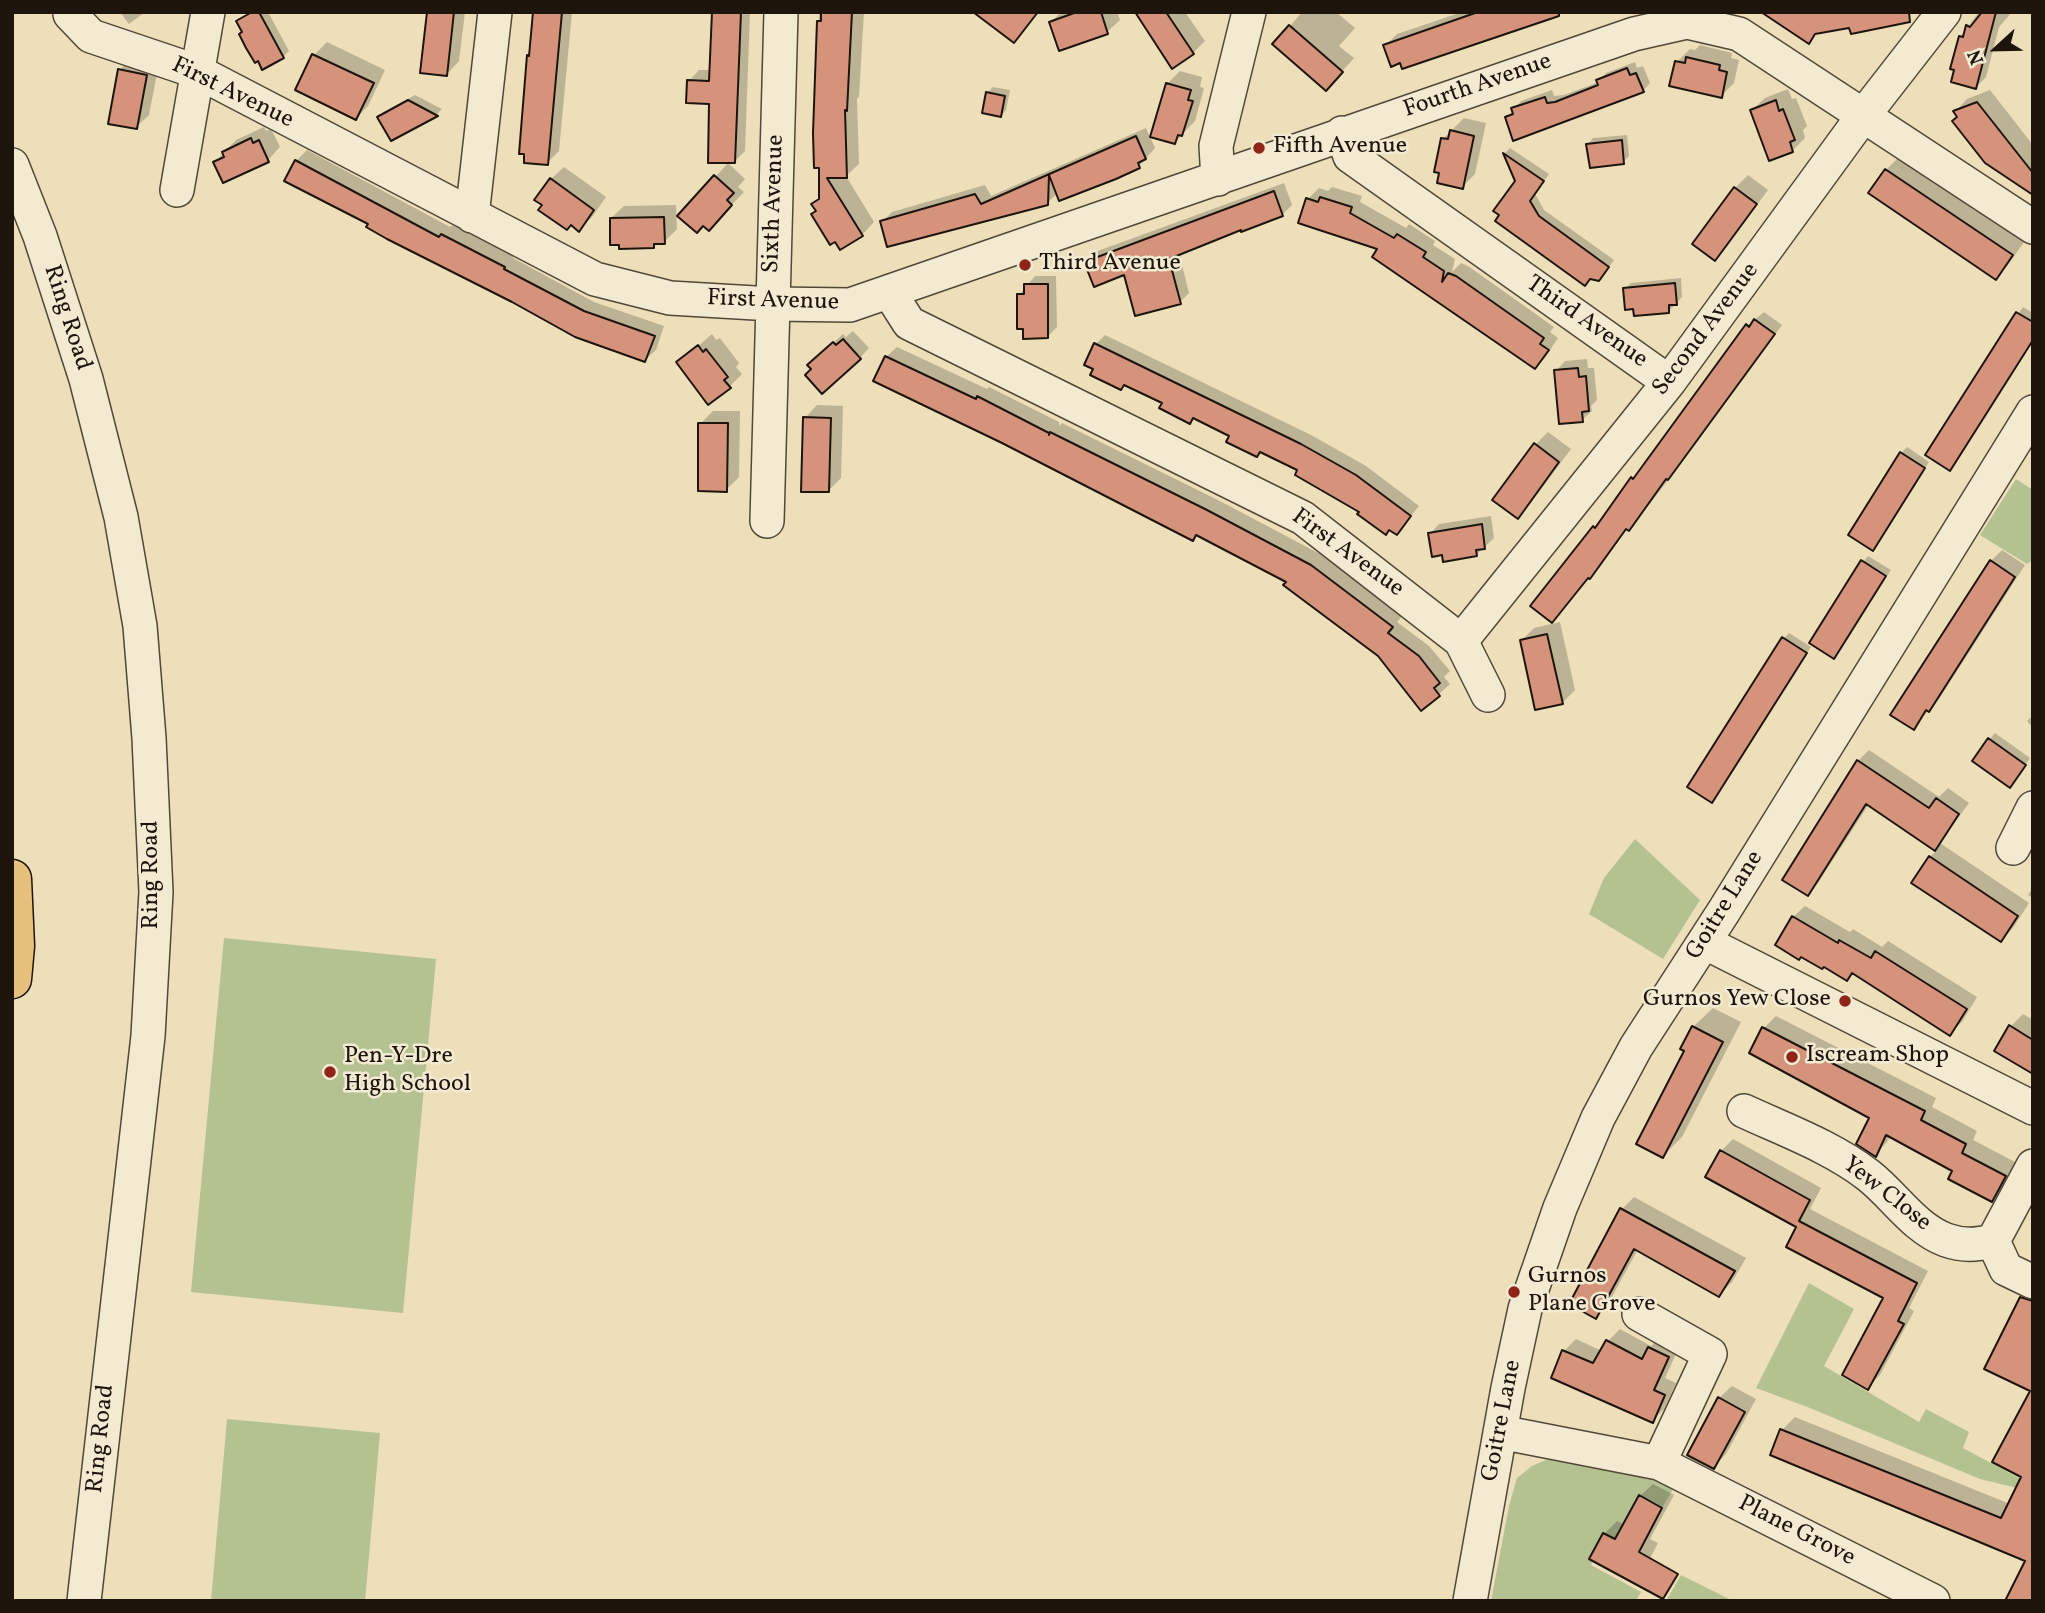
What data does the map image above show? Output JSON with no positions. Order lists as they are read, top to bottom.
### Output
{
  "streets": {
    "street": [
      "Fourth Avenue",
      "First Avenue",
      "Sixth Avenue",
      "Ring Road",
      "Third Avenue",
      "Second Avenue",
      "Goitre Lane",
      "Yew Close",
      "Plane Grove"
    ]
  },
  "crossings": [
    ["Fourth Avenue", "First Avenue"],
    ["Fourth Avenue", "Third Avenue"],
    ["Fourth Avenue", "Second Avenue"],
    ["First Avenue", "Sixth Avenue"],
    ["First Avenue", "Second Avenue"],
    ["Third Avenue", "Second Avenue"],
    ["Goitre Lane", "Plane Grove"]
  ],
  "places": [
    "Fifth Avenue",
    "Third Avenue",
    "Gurnos Yew Close",
    "Iscream Shop",
    "Pen-Y-Dre High School",
    "Gurnos Plane Grove"
  ],
  "north": "left"
}
